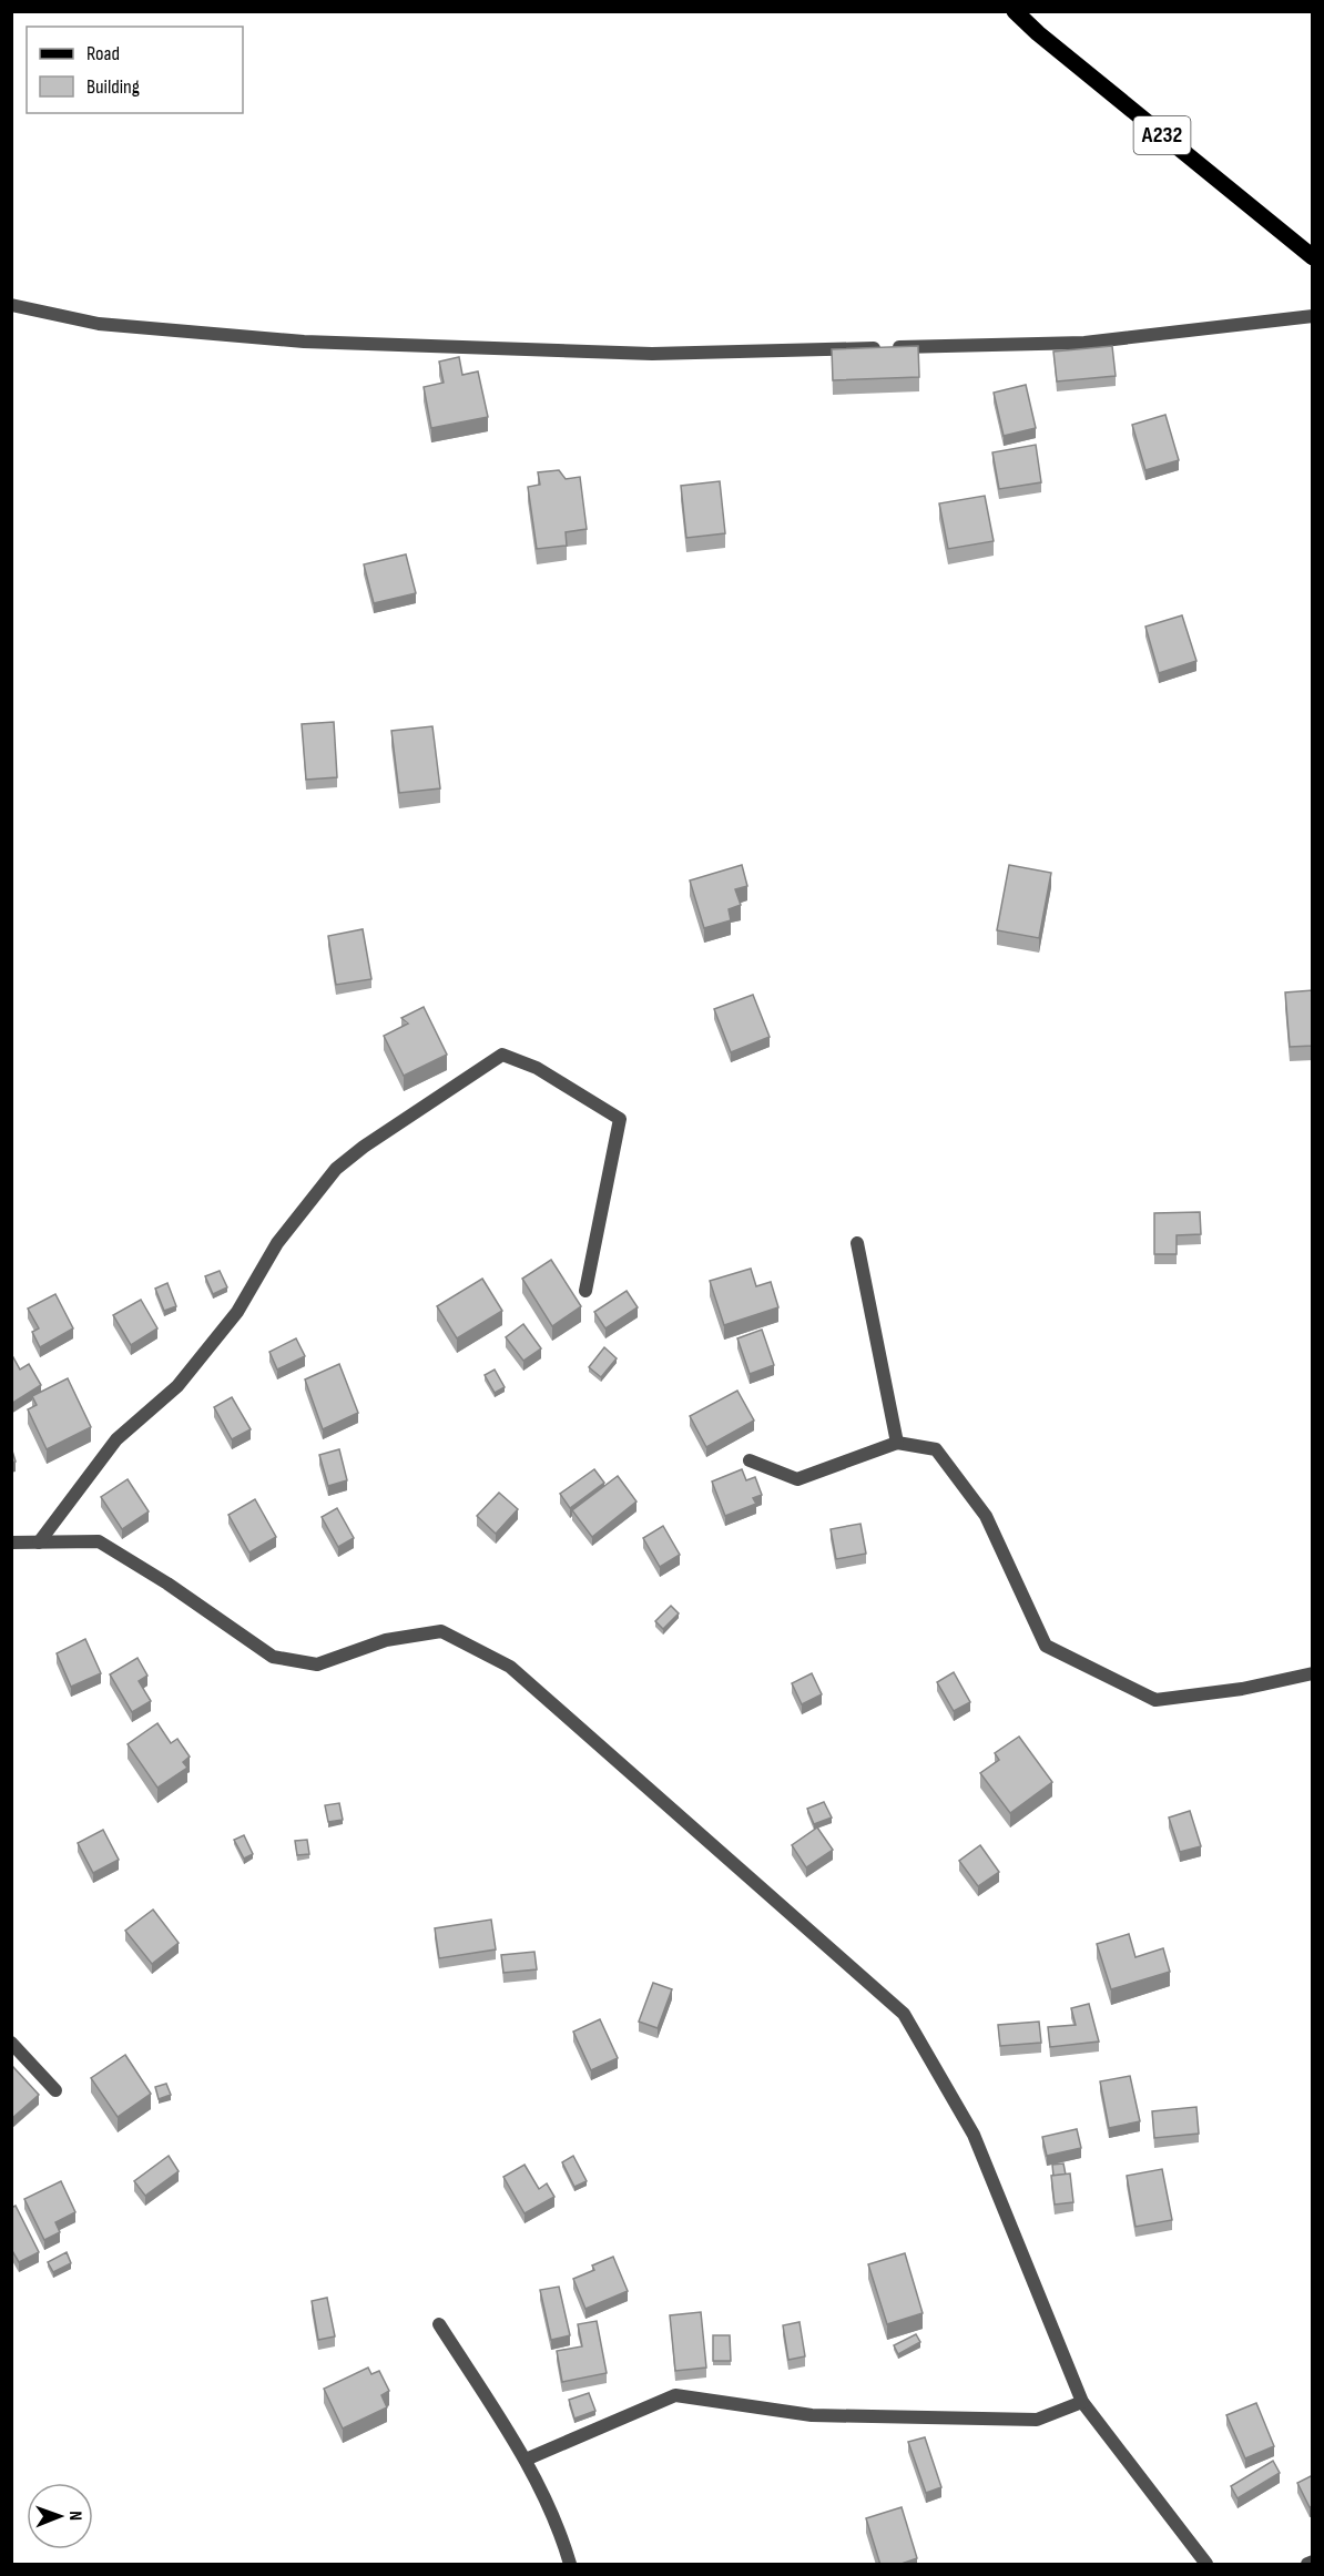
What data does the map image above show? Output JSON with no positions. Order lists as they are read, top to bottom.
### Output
{
  "streets": {
    "main road": ["A232"]
  },
  "legend": ["Road", "Building"],
  "north": "right"
}
